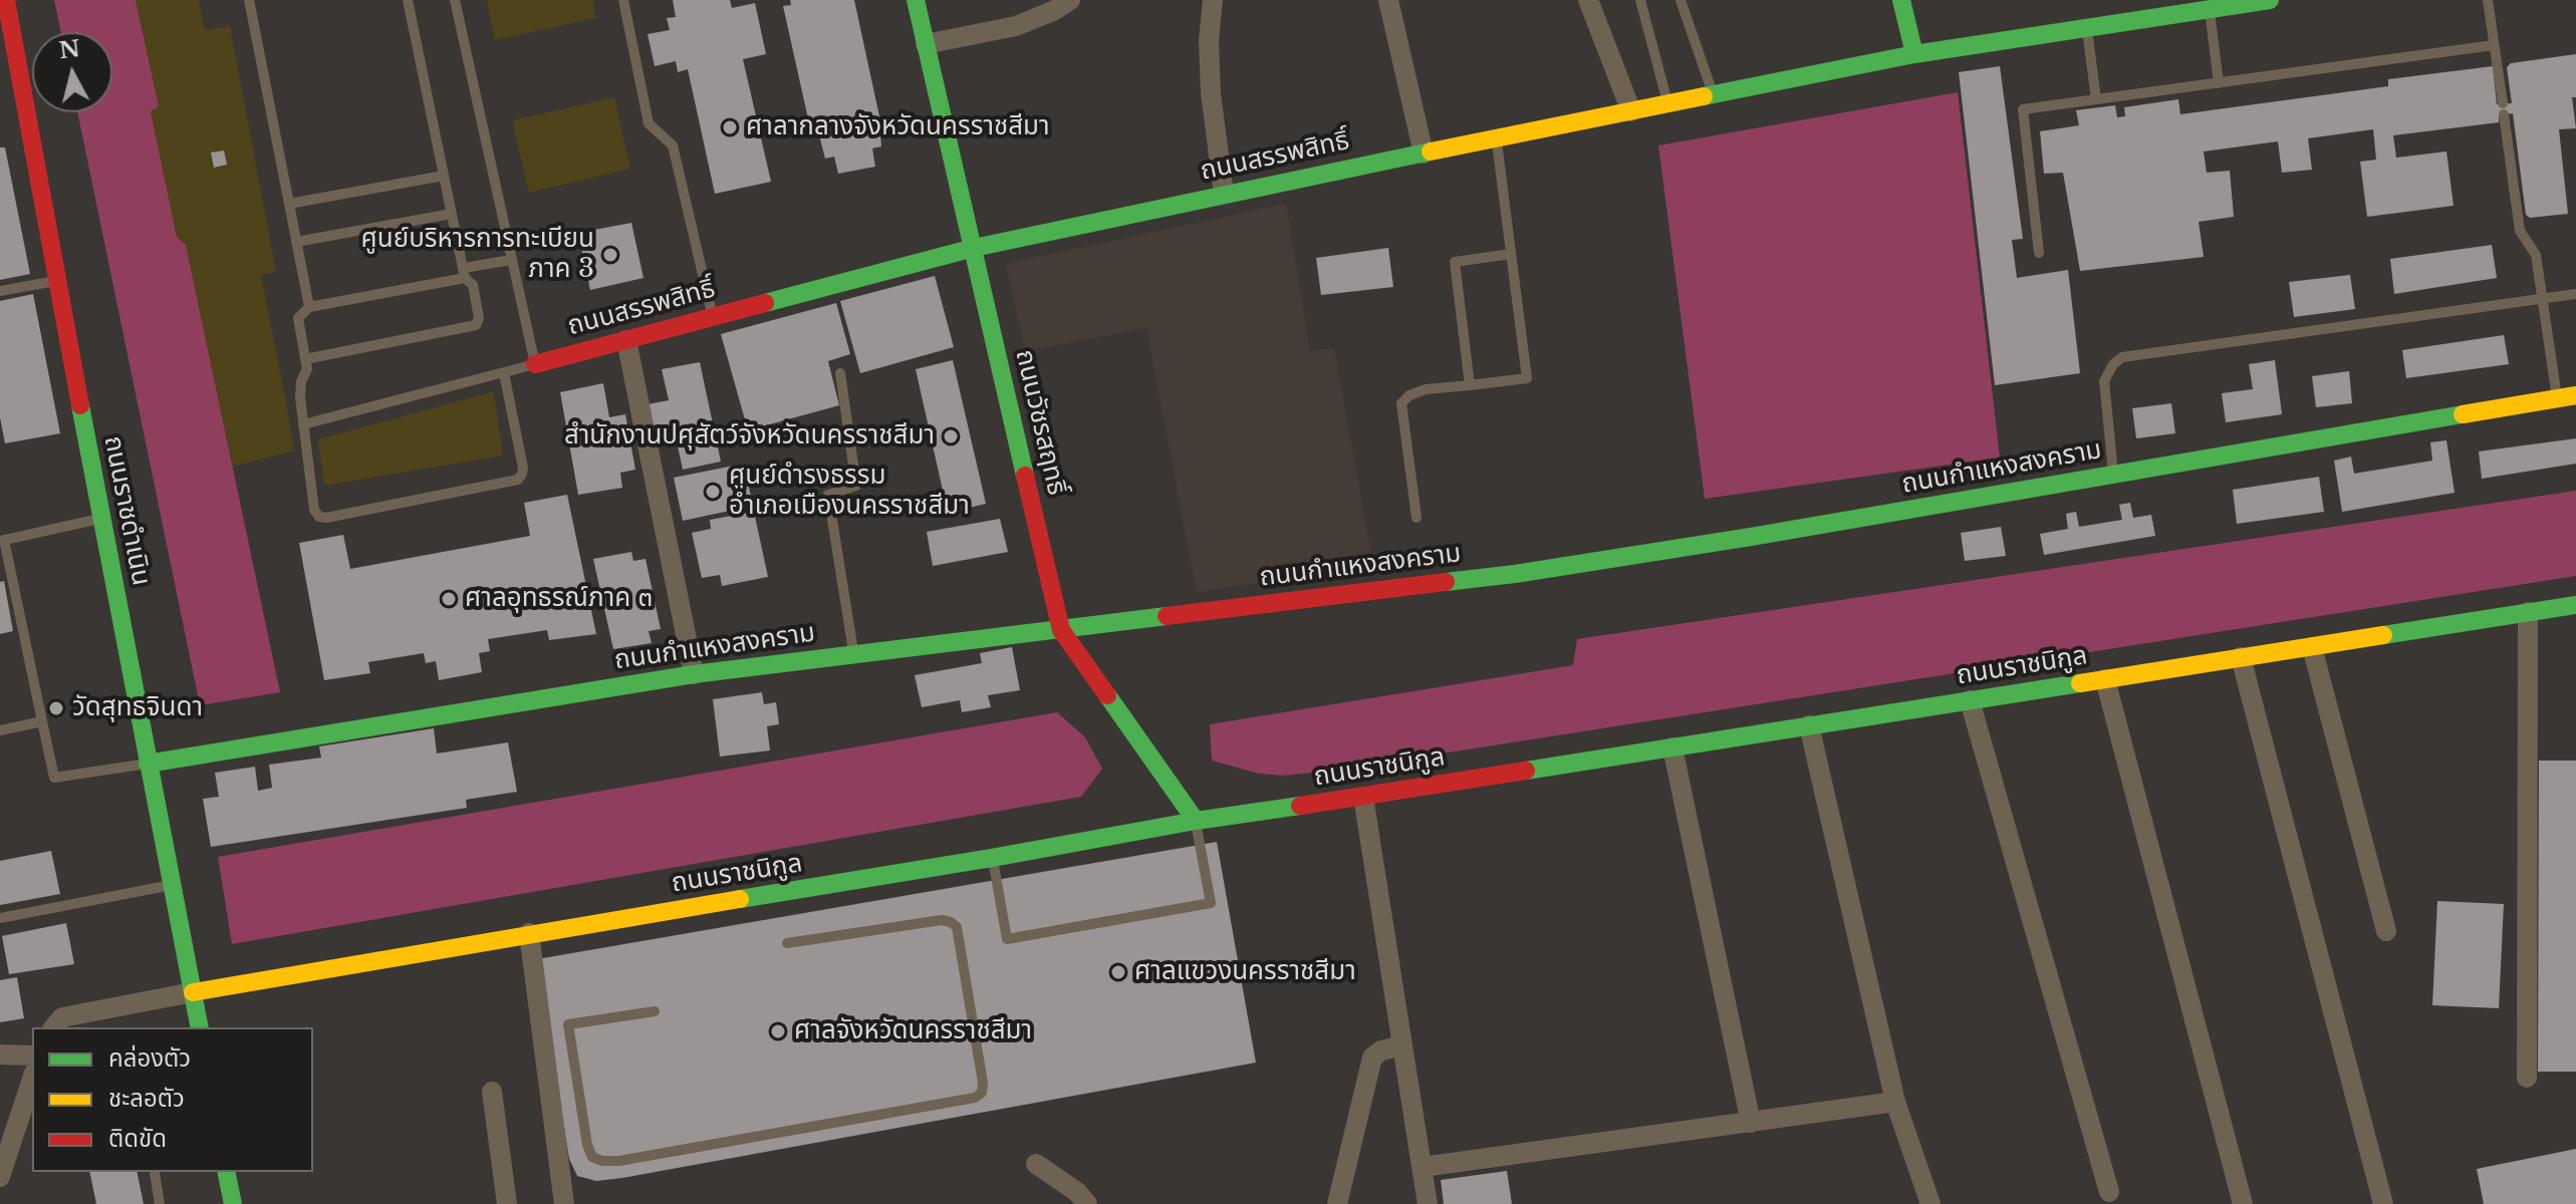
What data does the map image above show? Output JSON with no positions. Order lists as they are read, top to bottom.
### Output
{
  "streets": {
    "street": [
      "ถนนสรรพสิทธิ์",
      "ถนนวัชรสฤทธิ์",
      "ถนนกำแหงสงคราม",
      "ถนนราชดำเนิน",
      "ถนนราชนิกูล"
    ]
  },
  "crossings": [
    ["ถนนสรรพสิทธิ์", "ถนนวัชรสฤทธิ์"],
    ["ถนนวัชรสฤทธิ์", "ถนนกำแหงสงคราม"],
    ["ถนนวัชรสฤทธิ์", "ถนนราชนิกูล"],
    ["ถนนกำแหงสงคราม", "ถนนราชดำเนิน"],
    ["ถนนราชดำเนิน", "ถนนราชนิกูล"]
  ],
  "places": [
    "ศาลากลางจังหวัดนครราชสีมา",
    "ศูนย์บริหารการทะเบียน ภาค 3",
    "สำนักงานปศุสัตว์จังหวัดนครราชสีมา",
    "ศูนย์ดำรงธรรม อำเภอเมืองนครราชสีมา",
    "ศาลอุทธรณ์ภาค ๓",
    "วัดสุทธจินดา",
    "ศาลแขวงนครราชสีมา",
    "ศาลจังหวัดนครราชสีมา"
  ],
  "legend": ["คล่องตัว", "ชะลอตัว", "ติดขัด"],
  "north": "top"
}
